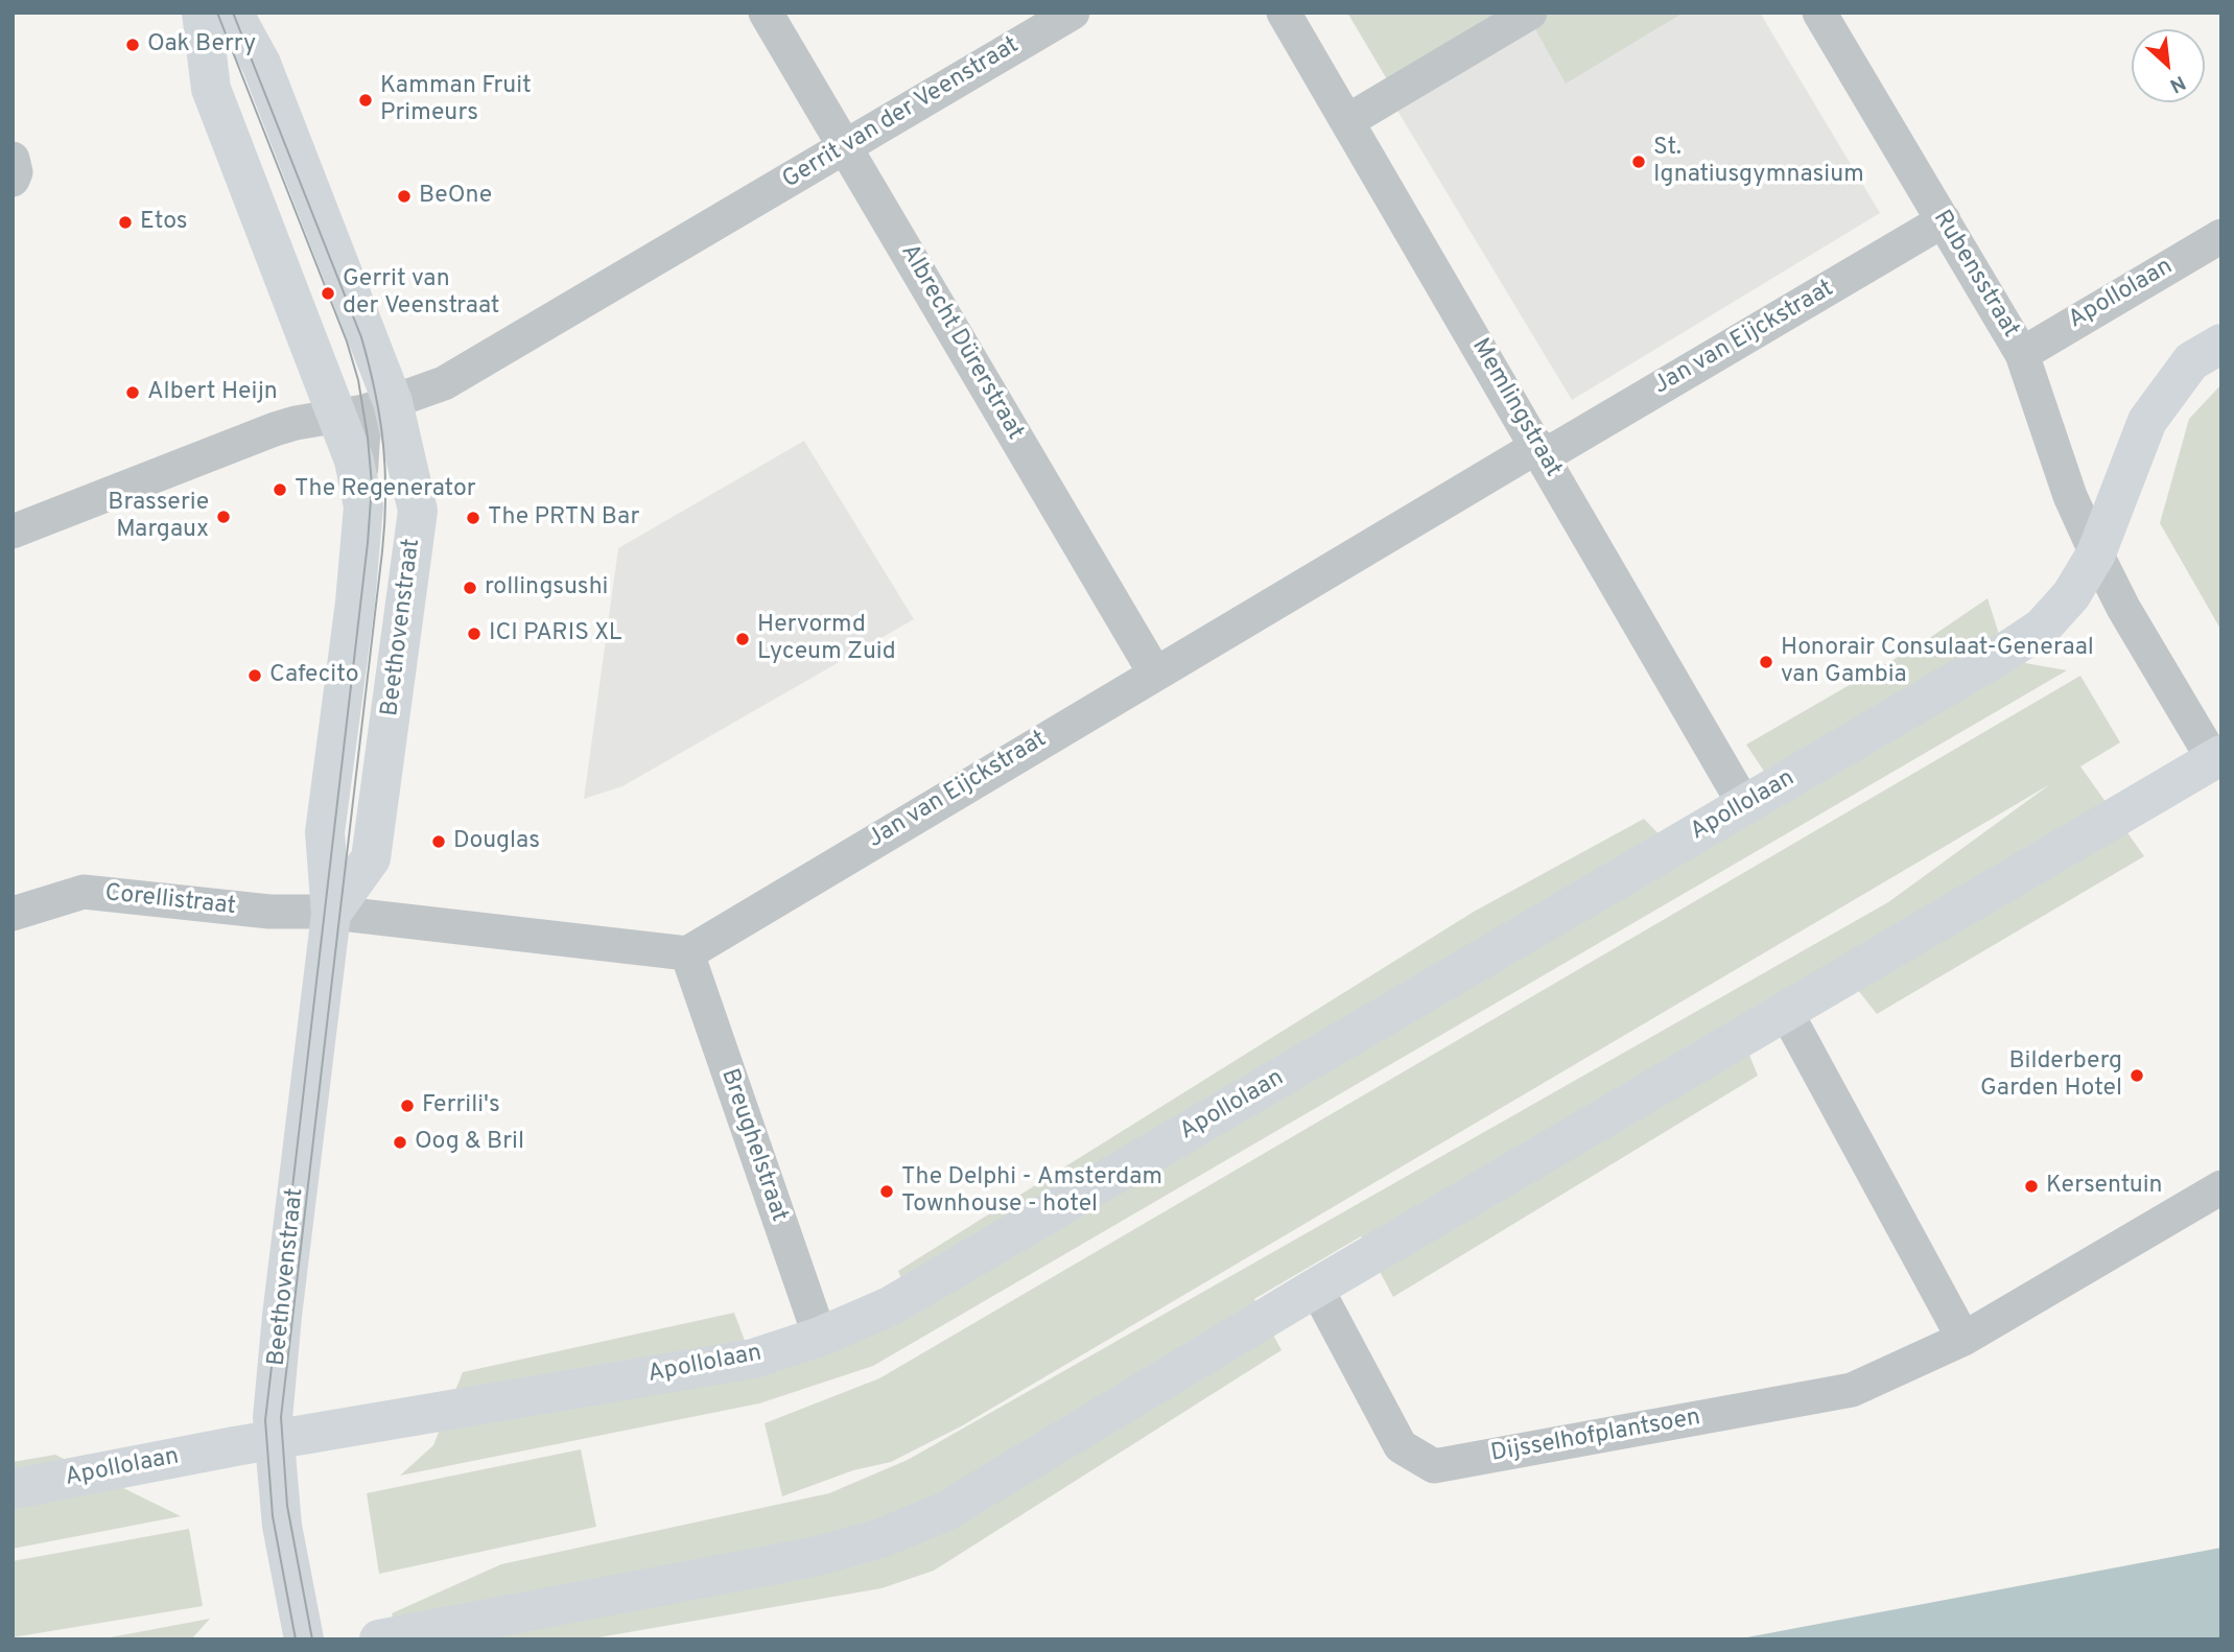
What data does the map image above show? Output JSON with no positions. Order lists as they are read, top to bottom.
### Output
{
  "streets": {
    "street": [
      "Gerrit van der Veenstraat",
      "Rubensstraat",
      "Apollolaan",
      "Jan van Eijckstraat",
      "Albrecht Dürerstraat",
      "Memlingstraat",
      "Beethovenstraat",
      "Corellistraat",
      "Breughelstraat",
      "Dijsselhofplantsoen"
    ]
  },
  "crossings": [
    ["Gerrit van der Veenstraat", "Albrecht Dürerstraat"],
    ["Gerrit van der Veenstraat", "Beethovenstraat"],
    ["Rubensstraat", "Apollolaan"],
    ["Rubensstraat", "Jan van Eijckstraat"],
    ["Apollolaan", "Memlingstraat"],
    ["Apollolaan", "Beethovenstraat"],
    ["Apollolaan", "Breughelstraat"],
    ["Jan van Eijckstraat", "Albrecht Dürerstraat"],
    ["Jan van Eijckstraat", "Memlingstraat"],
    ["Jan van Eijckstraat", "Breughelstraat"],
    ["Beethovenstraat", "Corellistraat"]
  ],
  "places": [
    "Oak Berry",
    "Kamman Fruit Primeurs",
    "St. Ignatiusgymnasium",
    "BeOne",
    "Etos",
    "Gerrit van der Veenstraat",
    "Albert Heijn",
    "The Regenerator",
    "Brasserie Margaux",
    "The PRTN Bar",
    "rollingsushi",
    "ICI PARIS XL",
    "Hervormd Lyceum Zuid",
    "Honorair Consulaat-Generaal van Gambia",
    "Cafecito",
    "Douglas",
    "Bilderberg Garden Hotel",
    "Ferrili's",
    "Oog & Bril",
    "Kersentuin",
    "The Delphi - Amsterdam Townhouse - hotel"
  ],
  "north": "bottom right"
}
